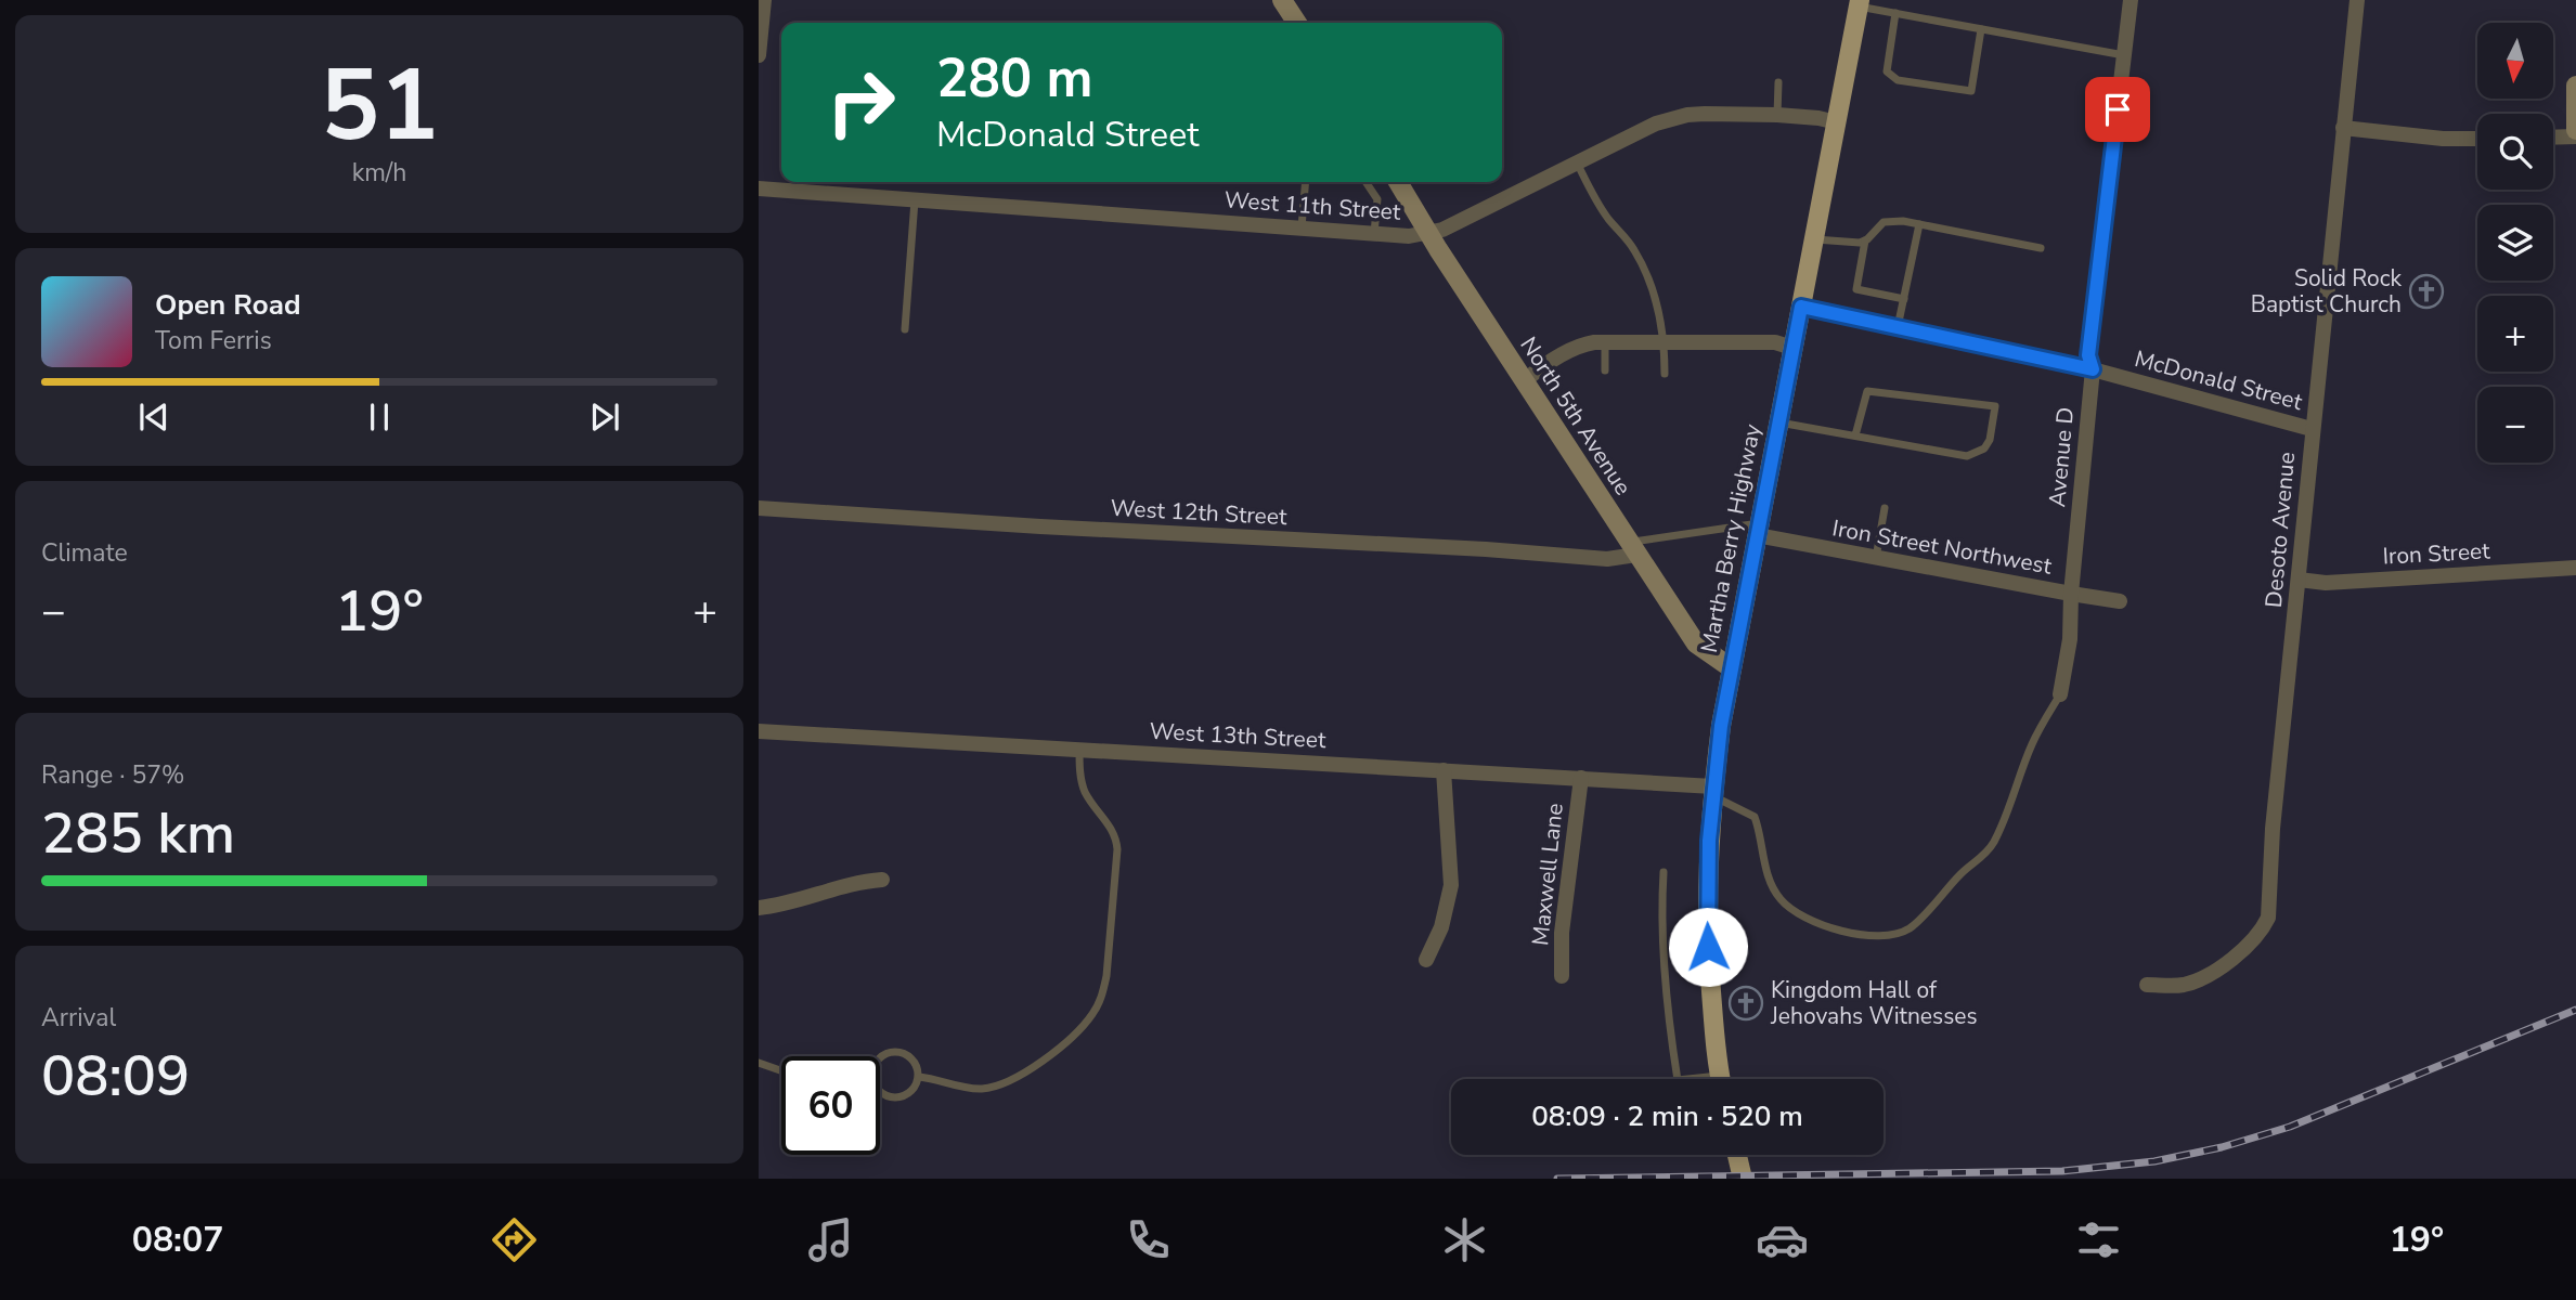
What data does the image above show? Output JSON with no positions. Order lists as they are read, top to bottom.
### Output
{
  "streets": {
    "main road": ["Martha Berry Highway"],
    "street": [
      "West 11th Street",
      "McDonald Street",
      "North 5th Avenue",
      "Avenue D",
      "West 12th Street",
      "Desoto Avenue",
      "Iron Street Northwest",
      "Iron Street",
      "West 13th Street",
      "Maxwell Lane"
    ]
  },
  "crossings": [
    ["West 11th Street", "North 5th Avenue"],
    ["West 11th Street", "Martha Berry Highway"],
    ["McDonald Street", "Avenue D"],
    ["McDonald Street", "Desoto Avenue"],
    ["McDonald Street", "Martha Berry Highway"],
    ["North 5th Avenue", "West 12th Street"],
    ["North 5th Avenue", "Martha Berry Highway"],
    ["Avenue D", "Iron Street Northwest"],
    ["Desoto Avenue", "Iron Street"],
    ["Martha Berry Highway", "Iron Street Northwest"],
    ["Martha Berry Highway", "West 13th Street"],
    ["West 13th Street", "Maxwell Lane"]
  ],
  "places": {
    "church": ["Solid Rock Baptist Church", "Kingdom Hall of Jehovahs Witnesses"]
  },
  "north": "bottom",
  "page": {
    "tile": [
      ["51", "km/h"],
      "Climate",
      ["Range · 57%", "285 km"],
      ["Arrival", "08:09"]
    ],
    "map_buttons": ["+", "−"],
    "turn": ["280 m", "McDonald Street"],
    "song": ["Open Road", "Tom Ferris"],
    "heat": ["−", "19°", "+"],
    "limit": "60",
    "trip": "08:09 · 2 min · 520 m",
    "tabs": ["08:07", "19°"]
  }
}
